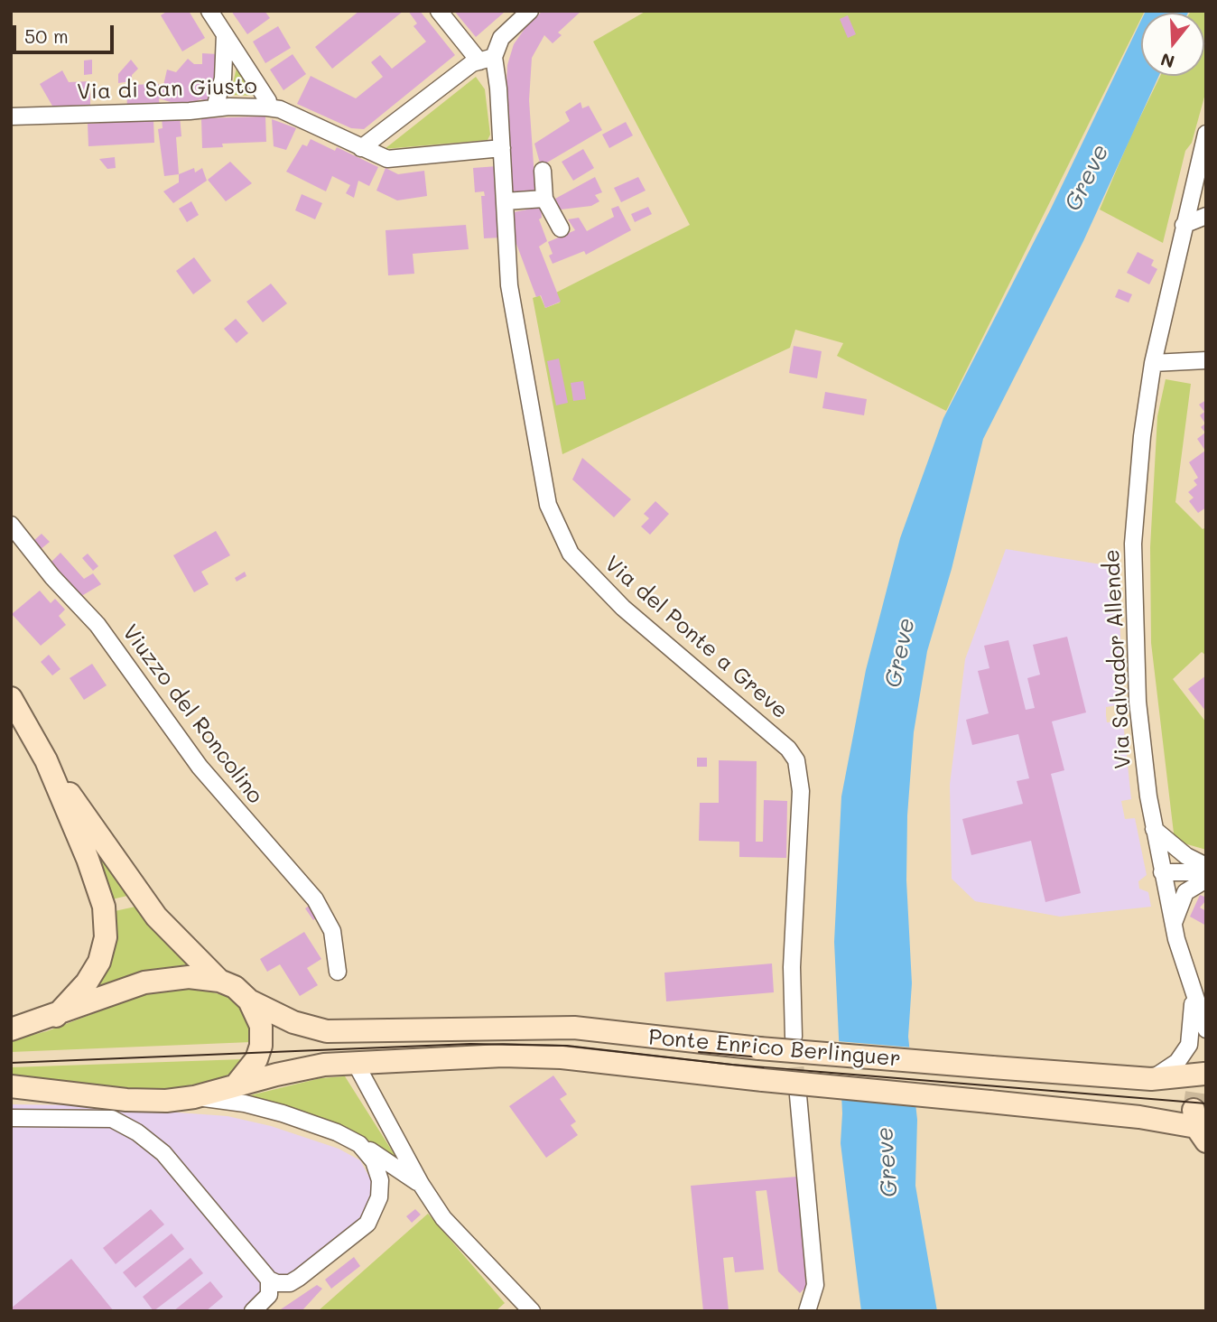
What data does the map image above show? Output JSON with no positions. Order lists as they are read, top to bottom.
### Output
{
  "streets": {
    "main road": ["Ponte Enrico Berlinguer"],
    "street": [
      "Via di San Giusto",
      "Via del Ponte a Greve",
      "Via Salvador Allende",
      "Viuzzo del Roncolino"
    ]
  },
  "crossings": [
    ["Via di San Giusto", "Via del Ponte a Greve"]
  ],
  "water": ["Greve"],
  "scale_bar": "50 m",
  "north": "bottom"
}
